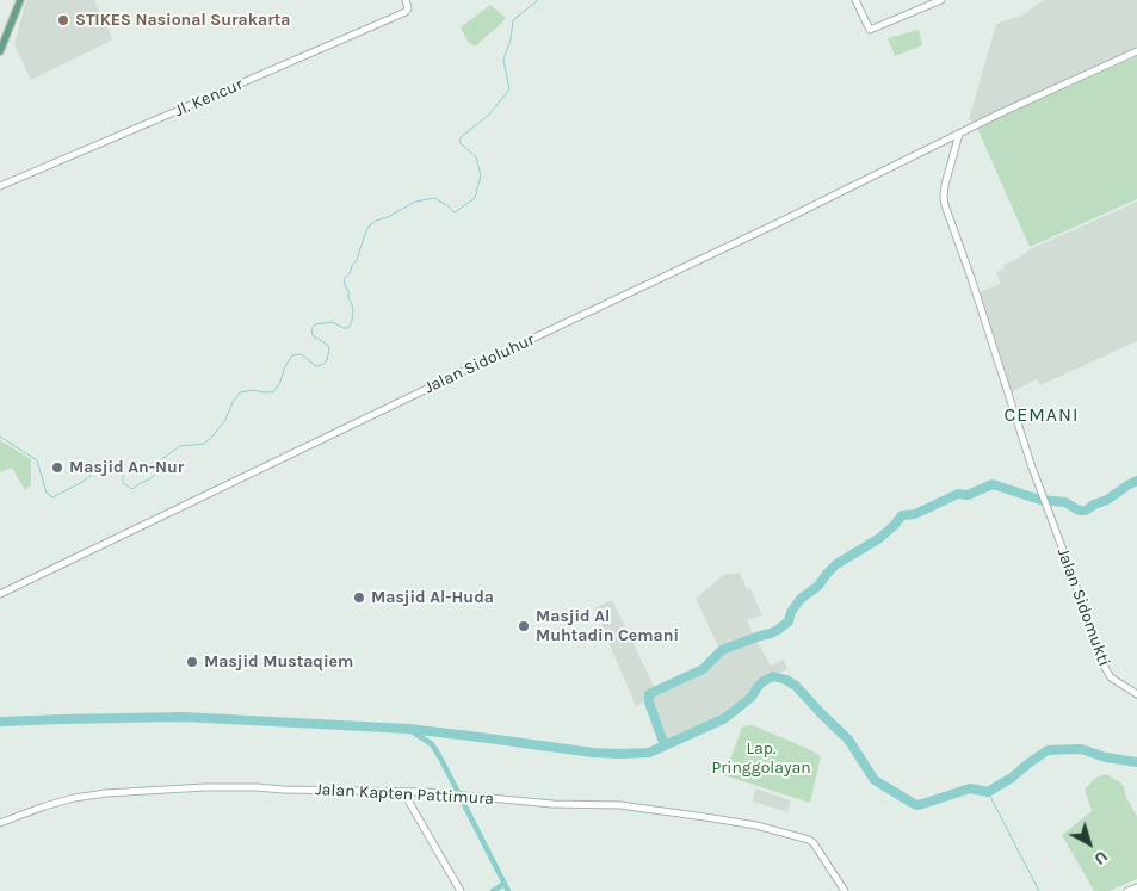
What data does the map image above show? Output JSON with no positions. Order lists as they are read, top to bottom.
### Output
{
  "streets": {
    "main road": [
      "Jl. Kencur",
      "Jalan Sidoluhur",
      "Jalan Sidomukti",
      "Jalan Kapten Pattimura"
    ]
  },
  "crossings": [
    ["Jalan Sidoluhur", "Jalan Sidomukti"]
  ],
  "districts": ["CEMANI"],
  "parks": ["Lap. Pringgolayan"],
  "places": [
    "STIKES Nasional Surakarta",
    "Masjid An-Nur",
    "Masjid Al-Huda",
    "Masjid Al Muhtadin Cemani",
    "Masjid Mustaqiem"
  ],
  "north": "bottom right"
}
